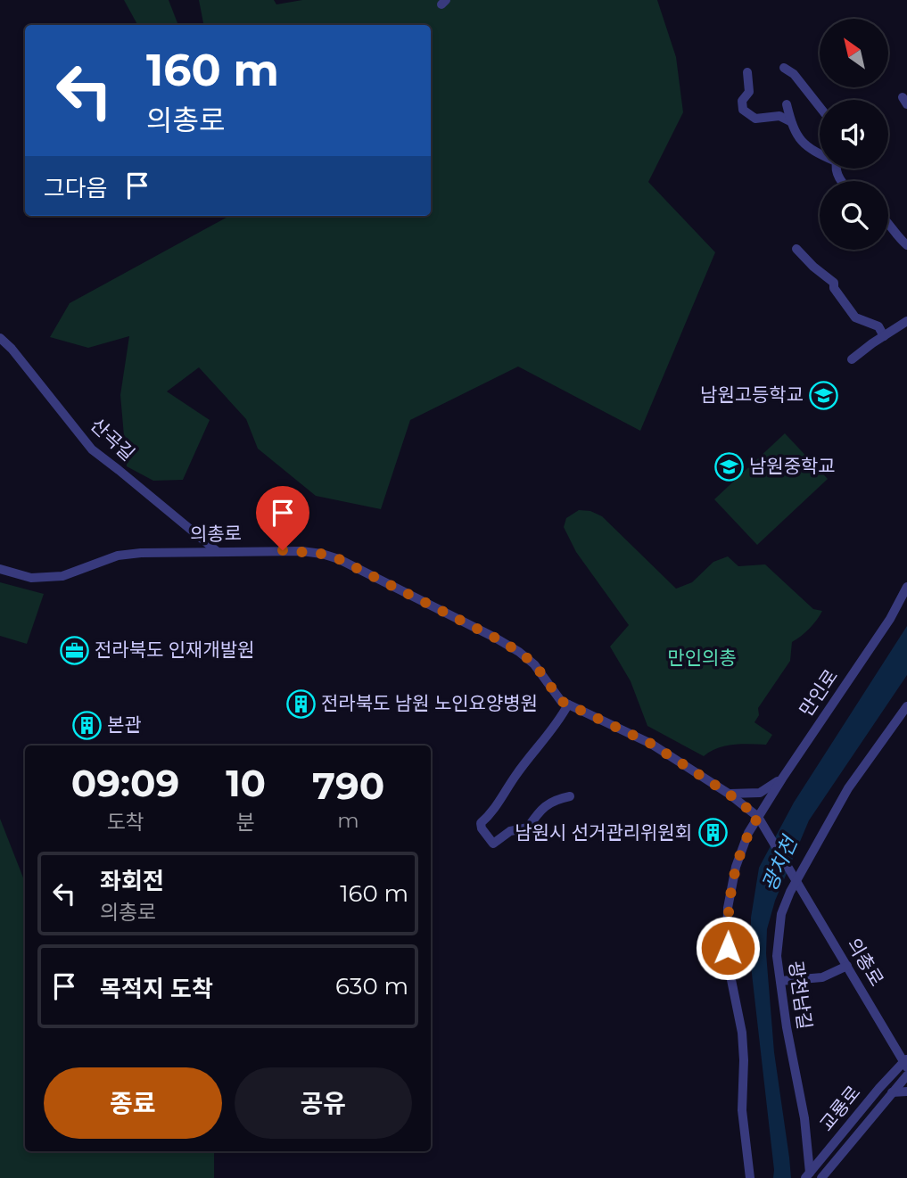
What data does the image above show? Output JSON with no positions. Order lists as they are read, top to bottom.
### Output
{
  "streets": {
    "street": [
      "산곡길",
      "의총로",
      "만인로",
      "광천남길",
      "교룡로"
    ]
  },
  "crossings": [
    ["산곡길", "의총로"],
    ["의총로", "만인로"],
    ["의총로", "광천남길"],
    ["의총로", "교룡로"],
    ["광천남길", "교룡로"]
  ],
  "water": ["광치천"],
  "parks": ["만인의총"],
  "places": {
    "school or university": ["남원고등학교", "남원중학교"],
    "office": ["전라북도 인재개발원"],
    "building": ["전라북도 남원 노인요양병원", "본관", "남원시 선거관리위원회"]
  },
  "north": "top left",
  "page": {
    "turn": ["160 m", "의총로"],
    "then": "그다음",
    "eta": [
      "09:09",
      "도착",
      "10",
      "분",
      "790",
      "m"
    ],
    "list": [
      {
        "name": "좌회전",
        "note": "의총로",
        "value": "160 m"
      },
      {
        "name": "목적지 도착",
        "value": "630 m"
      }
    ],
    "buttons": ["종료", "공유"]
  }
}
